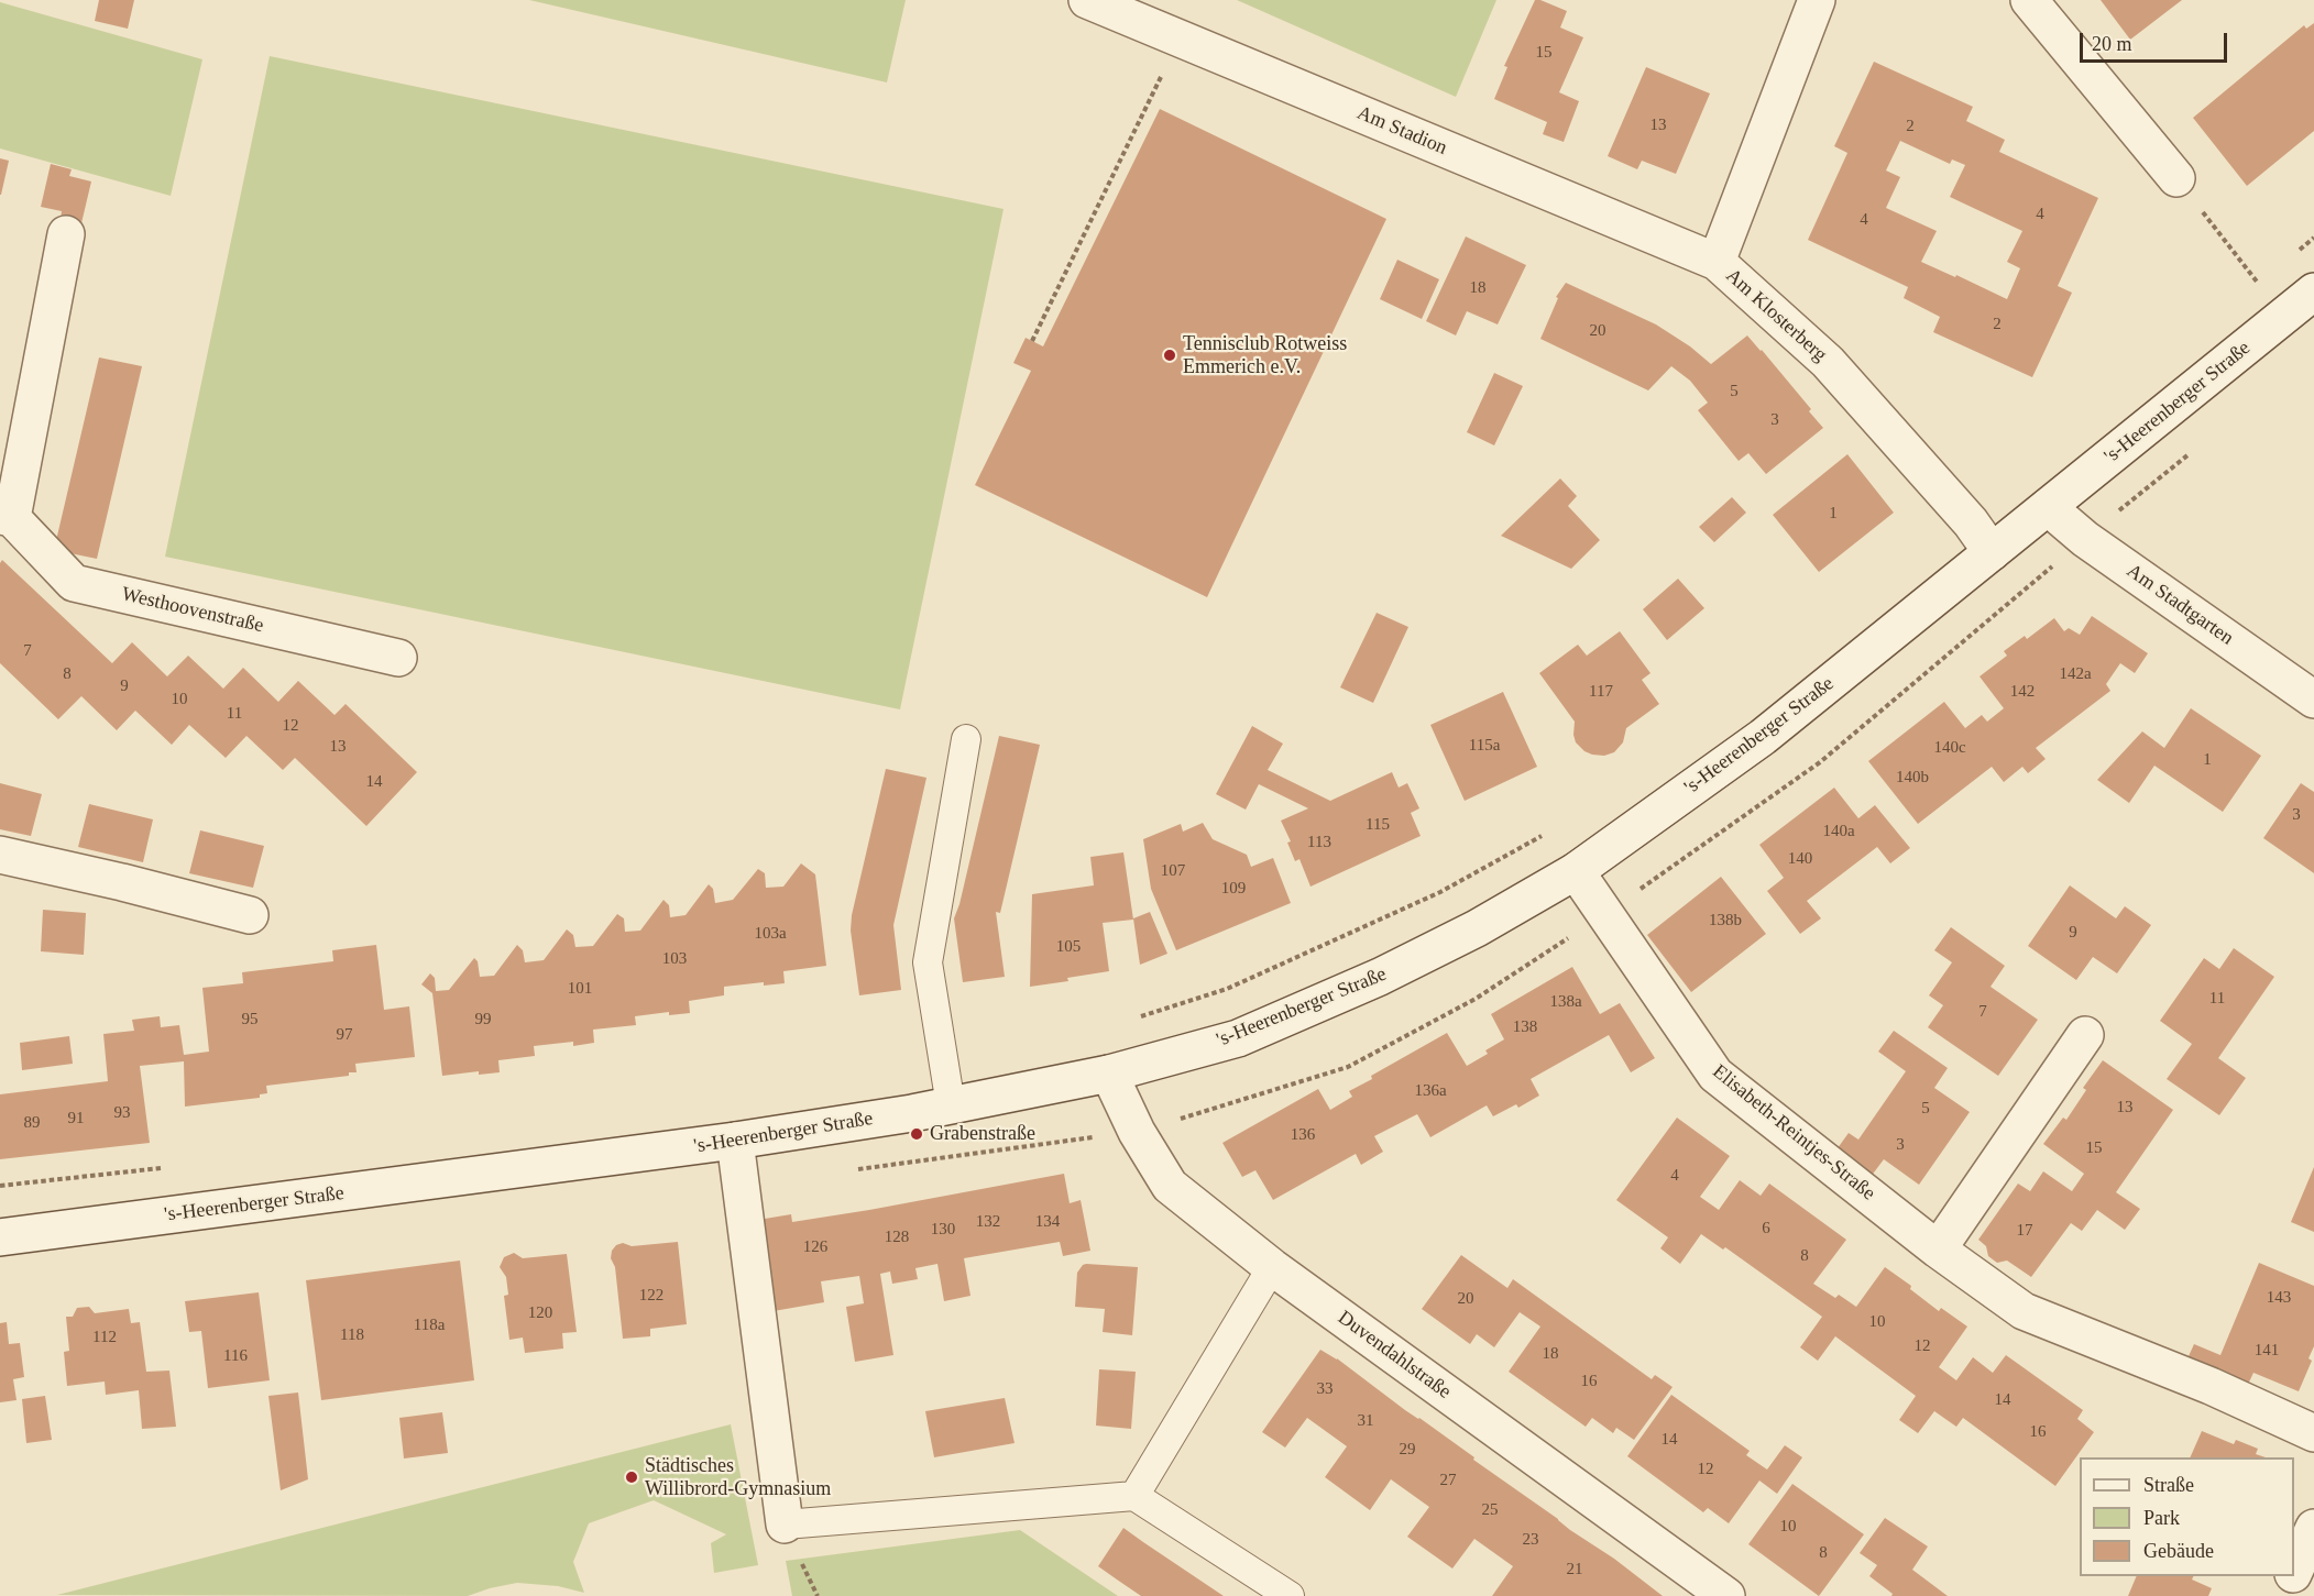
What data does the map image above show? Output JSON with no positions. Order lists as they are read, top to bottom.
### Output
{
  "streets": {
    "street": [
      "Am Stadion",
      "Am Klosterberg",
      "'s-Heerenberger Straße",
      "Am Stadtgarten",
      "Westhoovenstraße",
      "Elisabeth-Reintjes-Straße",
      "Duvendahlstraße"
    ]
  },
  "crossings": [
    ["Am Stadion", "Am Klosterberg"],
    ["Am Klosterberg", "'s-Heerenberger Straße"],
    ["'s-Heerenberger Straße", "Am Stadtgarten"],
    ["'s-Heerenberger Straße", "Elisabeth-Reintjes-Straße"],
    ["'s-Heerenberger Straße", "Duvendahlstraße"]
  ],
  "places": ["Tennisclub Rotweiss Emmerich e.V.", "Grabenstraße", "Städtisches Willibrord-Gymnasium"],
  "house_numbers": [
    "15",
    "13",
    "2",
    "4",
    "4",
    "18",
    "2",
    "20",
    "5",
    "3",
    "1",
    "7",
    "8",
    "142a",
    "9",
    "117",
    "142",
    "10",
    "11",
    "12",
    "115a",
    "13",
    "140c",
    "1",
    "140b",
    "14",
    "3",
    "115",
    "140a",
    "113",
    "140",
    "107",
    "109",
    "138b",
    "9",
    "103a",
    "105",
    "103",
    "101",
    "11",
    "138a",
    "7",
    "95",
    "99",
    "138",
    "97",
    "136a",
    "13",
    "5",
    "93",
    "91",
    "89",
    "136",
    "3",
    "15",
    "4",
    "132",
    "134",
    "6",
    "130",
    "17",
    "128",
    "126",
    "8",
    "122",
    "143",
    "20",
    "120",
    "10",
    "118a",
    "118",
    "112",
    "12",
    "141",
    "18",
    "116",
    "16",
    "33",
    "14",
    "31",
    "16",
    "14",
    "29",
    "12",
    "27",
    "25",
    "10",
    "23",
    "8",
    "21"
  ],
  "legend": ["Straße", "Park", "Gebäude"],
  "scale_bar": "20 m"
}
